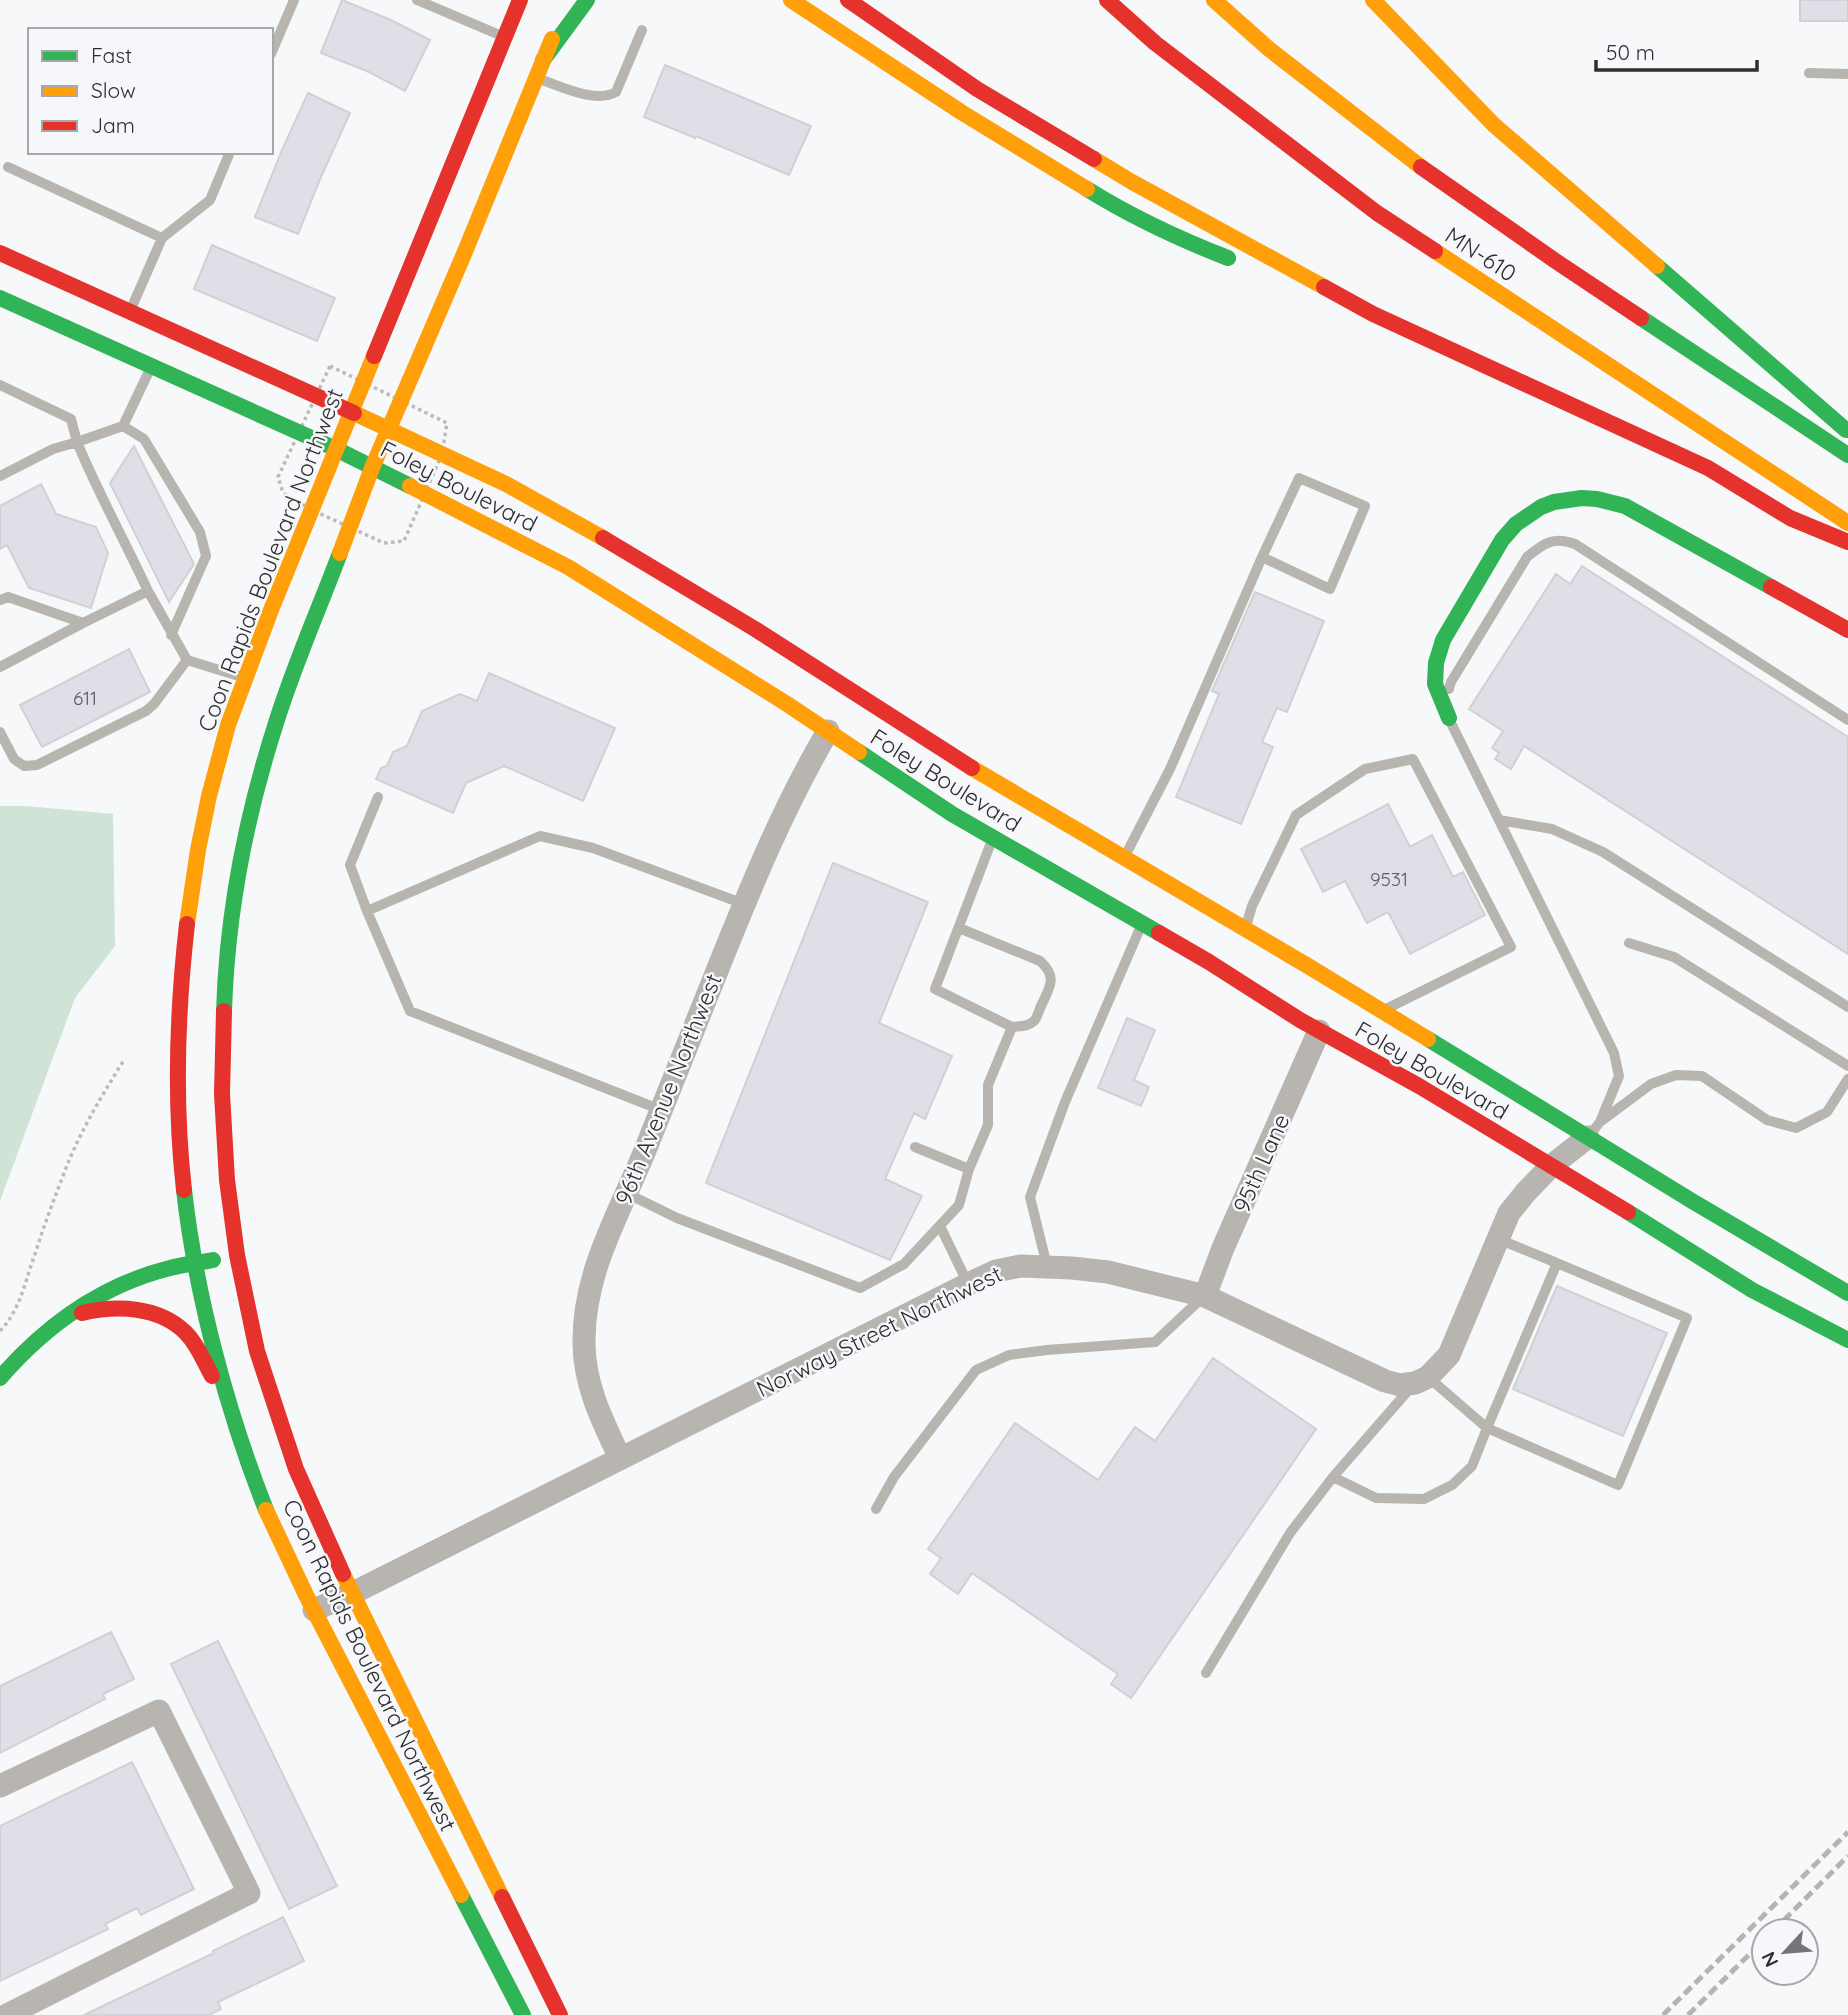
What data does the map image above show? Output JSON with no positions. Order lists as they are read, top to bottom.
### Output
{
  "streets": {
    "main road": ["MN-610", "Foley Boulevard", "Coon Rapids Boulevard Northwest"],
    "street": ["96th Avenue Northwest", "95th Lane", "Norway Street Northwest"]
  },
  "crossings": [
    ["Foley Boulevard", "Coon Rapids Boulevard Northwest"],
    ["Foley Boulevard", "96th Avenue Northwest"],
    ["Foley Boulevard", "95th Lane"],
    ["Coon Rapids Boulevard Northwest", "Norway Street Northwest"],
    ["96th Avenue Northwest", "Norway Street Northwest"],
    ["95th Lane", "Norway Street Northwest"]
  ],
  "house_numbers": ["611", "9531"],
  "legend": ["Fast", "Slow", "Jam"],
  "scale_bar": "50 m",
  "north": "bottom left"
}
